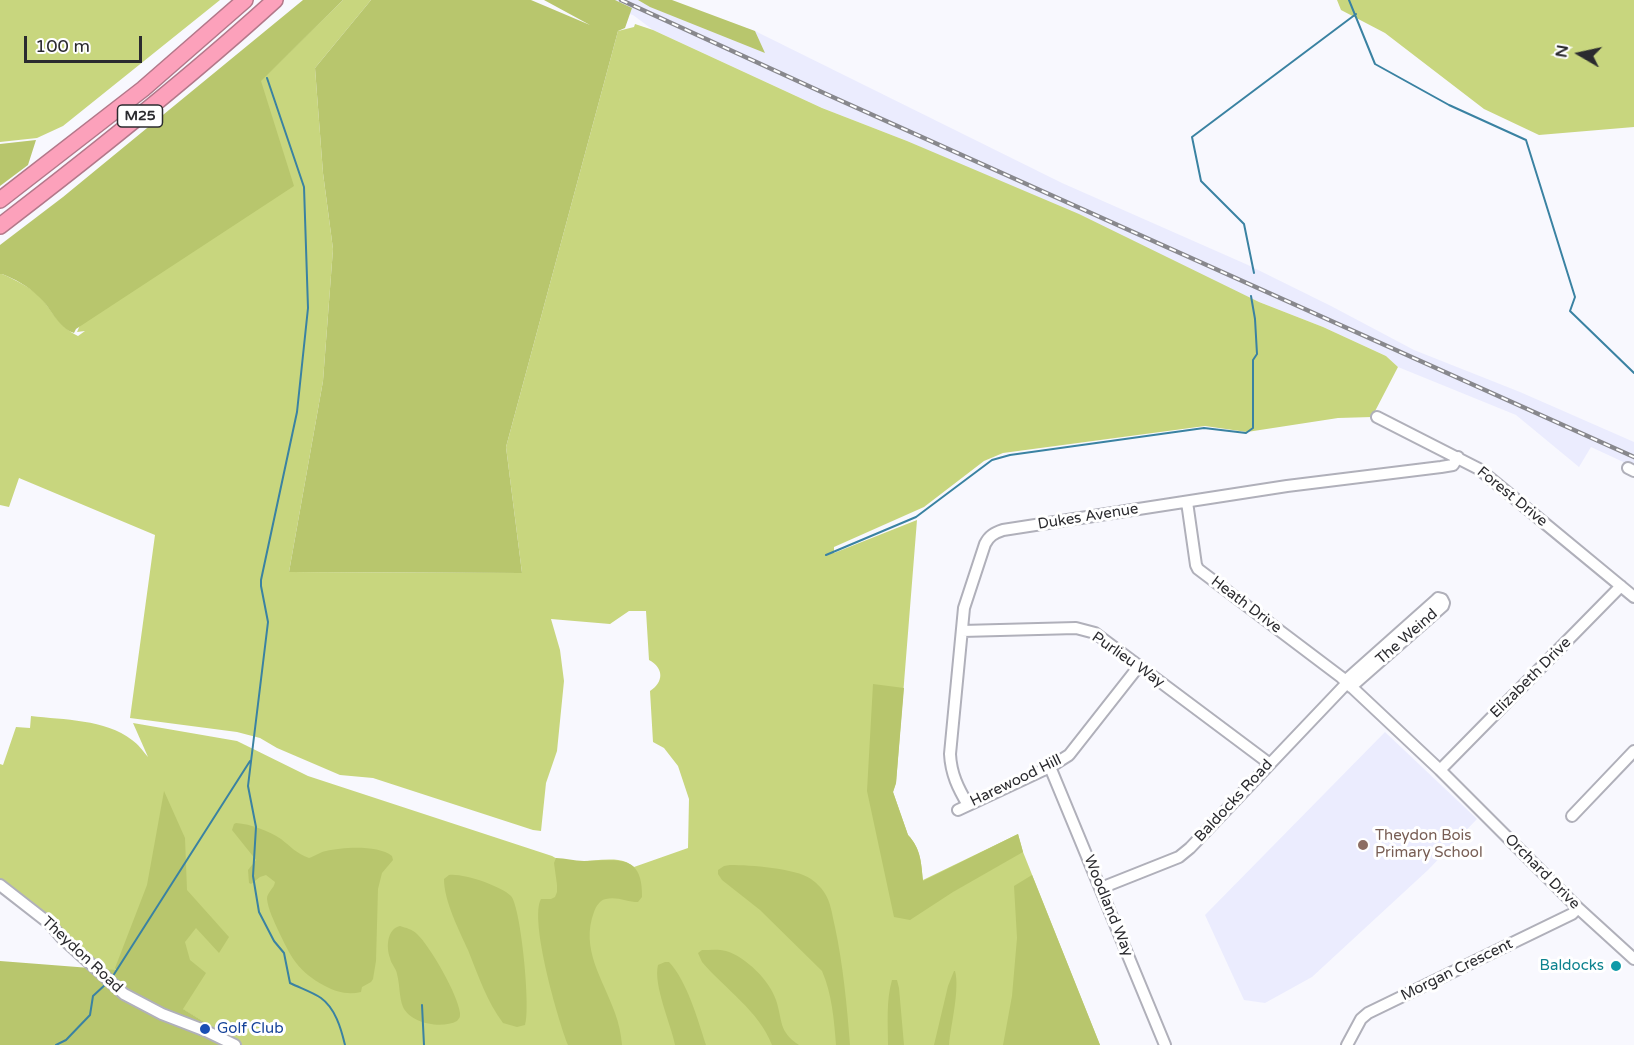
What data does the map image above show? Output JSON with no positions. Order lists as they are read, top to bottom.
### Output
{
  "streets": {
    "highway": ["M25"],
    "street": [
      "Forest Drive",
      "Dukes Avenue",
      "Heath Drive",
      "The Weind",
      "Purlieu Way",
      "Elizabeth Drive",
      "Harewood Hill",
      "Baldocks Road",
      "Orchard Drive",
      "Woodland Way",
      "Theydon Road",
      "Morgan Crescent"
    ]
  },
  "crossings": [
    ["Forest Drive", "Dukes Avenue"],
    ["Forest Drive", "Elizabeth Drive"],
    ["Dukes Avenue", "Heath Drive"],
    ["Dukes Avenue", "Purlieu Way"],
    ["Dukes Avenue", "Harewood Hill"],
    ["Heath Drive", "The Weind"],
    ["Heath Drive", "Baldocks Road"],
    ["Heath Drive", "Orchard Drive"],
    ["The Weind", "Baldocks Road"],
    ["The Weind", "Orchard Drive"],
    ["Purlieu Way", "Harewood Hill"],
    ["Purlieu Way", "Baldocks Road"],
    ["Elizabeth Drive", "Orchard Drive"],
    ["Harewood Hill", "Woodland Way"],
    ["Baldocks Road", "Orchard Drive"],
    ["Baldocks Road", "Woodland Way"],
    ["Orchard Drive", "Morgan Crescent"]
  ],
  "places": ["Theydon Bois Primary School", "Baldocks", "Golf Club"],
  "scale_bar": "100 m",
  "north": "left"
}
